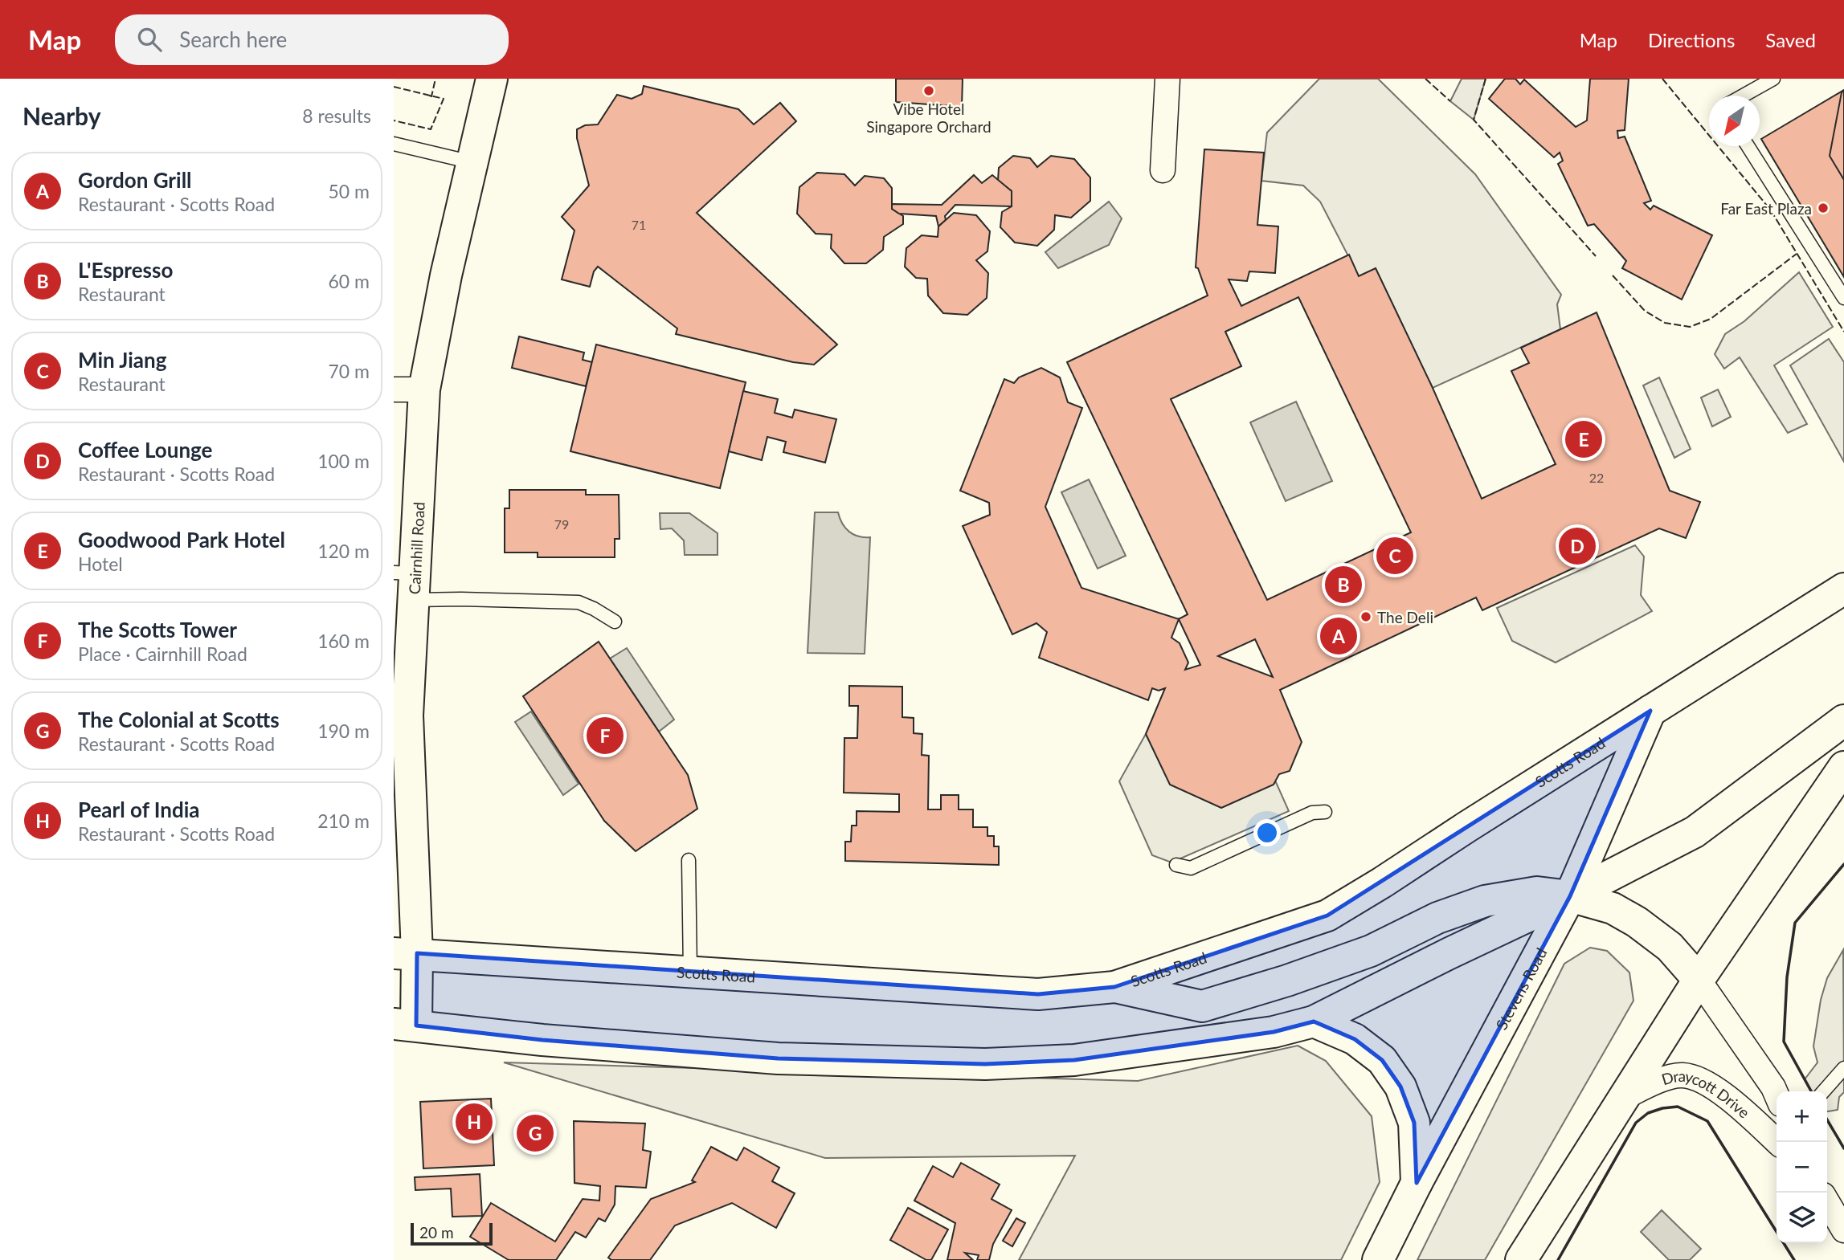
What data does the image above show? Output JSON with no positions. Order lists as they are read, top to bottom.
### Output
{
  "streets": {
    "main road": ["Cairnhill Road", "Scotts Road", "Stevens Road"],
    "street": ["Draycott Drive"]
  },
  "crossings": [
    ["Cairnhill Road", "Scotts Road"],
    ["Scotts Road", "Stevens Road"]
  ],
  "places": ["Vibe Hotel Singapore Orchard", "Far East Plaza", "The Deli"],
  "house_numbers": ["71", "22", "79"],
  "scale_bar": "20 m",
  "north": "bottom left",
  "page": {
    "header": "Map",
    "search": "Search here",
    "nav": ["Map", "Directions", "Saved"],
    "heading": ["Nearby", "8 results"],
    "list": [
      {
        "mark": "A",
        "name": "Gordon Grill",
        "note": "Restaurant · Scotts Road",
        "value": "50 m"
      },
      {
        "mark": "B",
        "name": "L'Espresso",
        "note": "Restaurant",
        "value": "60 m"
      },
      {
        "mark": "C",
        "name": "Min Jiang",
        "note": "Restaurant",
        "value": "70 m"
      },
      {
        "mark": "D",
        "name": "Coffee Lounge",
        "note": "Restaurant · Scotts Road",
        "value": "100 m"
      },
      {
        "mark": "E",
        "name": "Goodwood Park Hotel",
        "note": "Hotel",
        "value": "120 m"
      },
      {
        "mark": "F",
        "name": "The Scotts Tower",
        "note": "Place · Cairnhill Road",
        "value": "160 m"
      },
      {
        "mark": "G",
        "name": "The Colonial at Scotts",
        "note": "Restaurant · Scotts Road",
        "value": "190 m"
      },
      {
        "mark": "H",
        "name": "Pearl of India",
        "note": "Restaurant · Scotts Road",
        "value": "210 m"
      }
    ],
    "pins": [
      "E",
      "D",
      "C",
      "B",
      "A",
      "F",
      "H",
      "G"
    ],
    "map_buttons": ["+", "−"],
    "scale": "20 m"
  }
}
